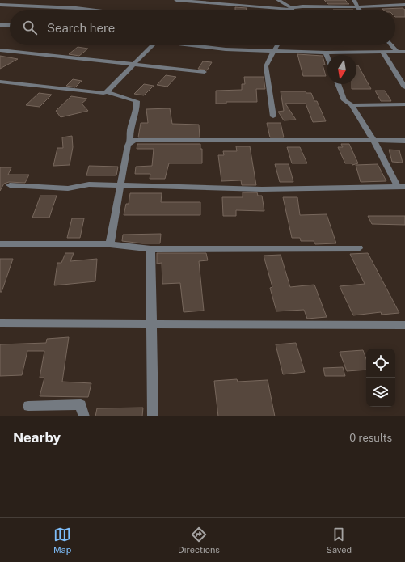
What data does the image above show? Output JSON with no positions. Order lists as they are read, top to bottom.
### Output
{
  "north": "bottom",
  "page": {
    "search": "Search here",
    "heading": ["Nearby", "0 results"],
    "nav": ["Map", "Directions", "Saved"]
  }
}
